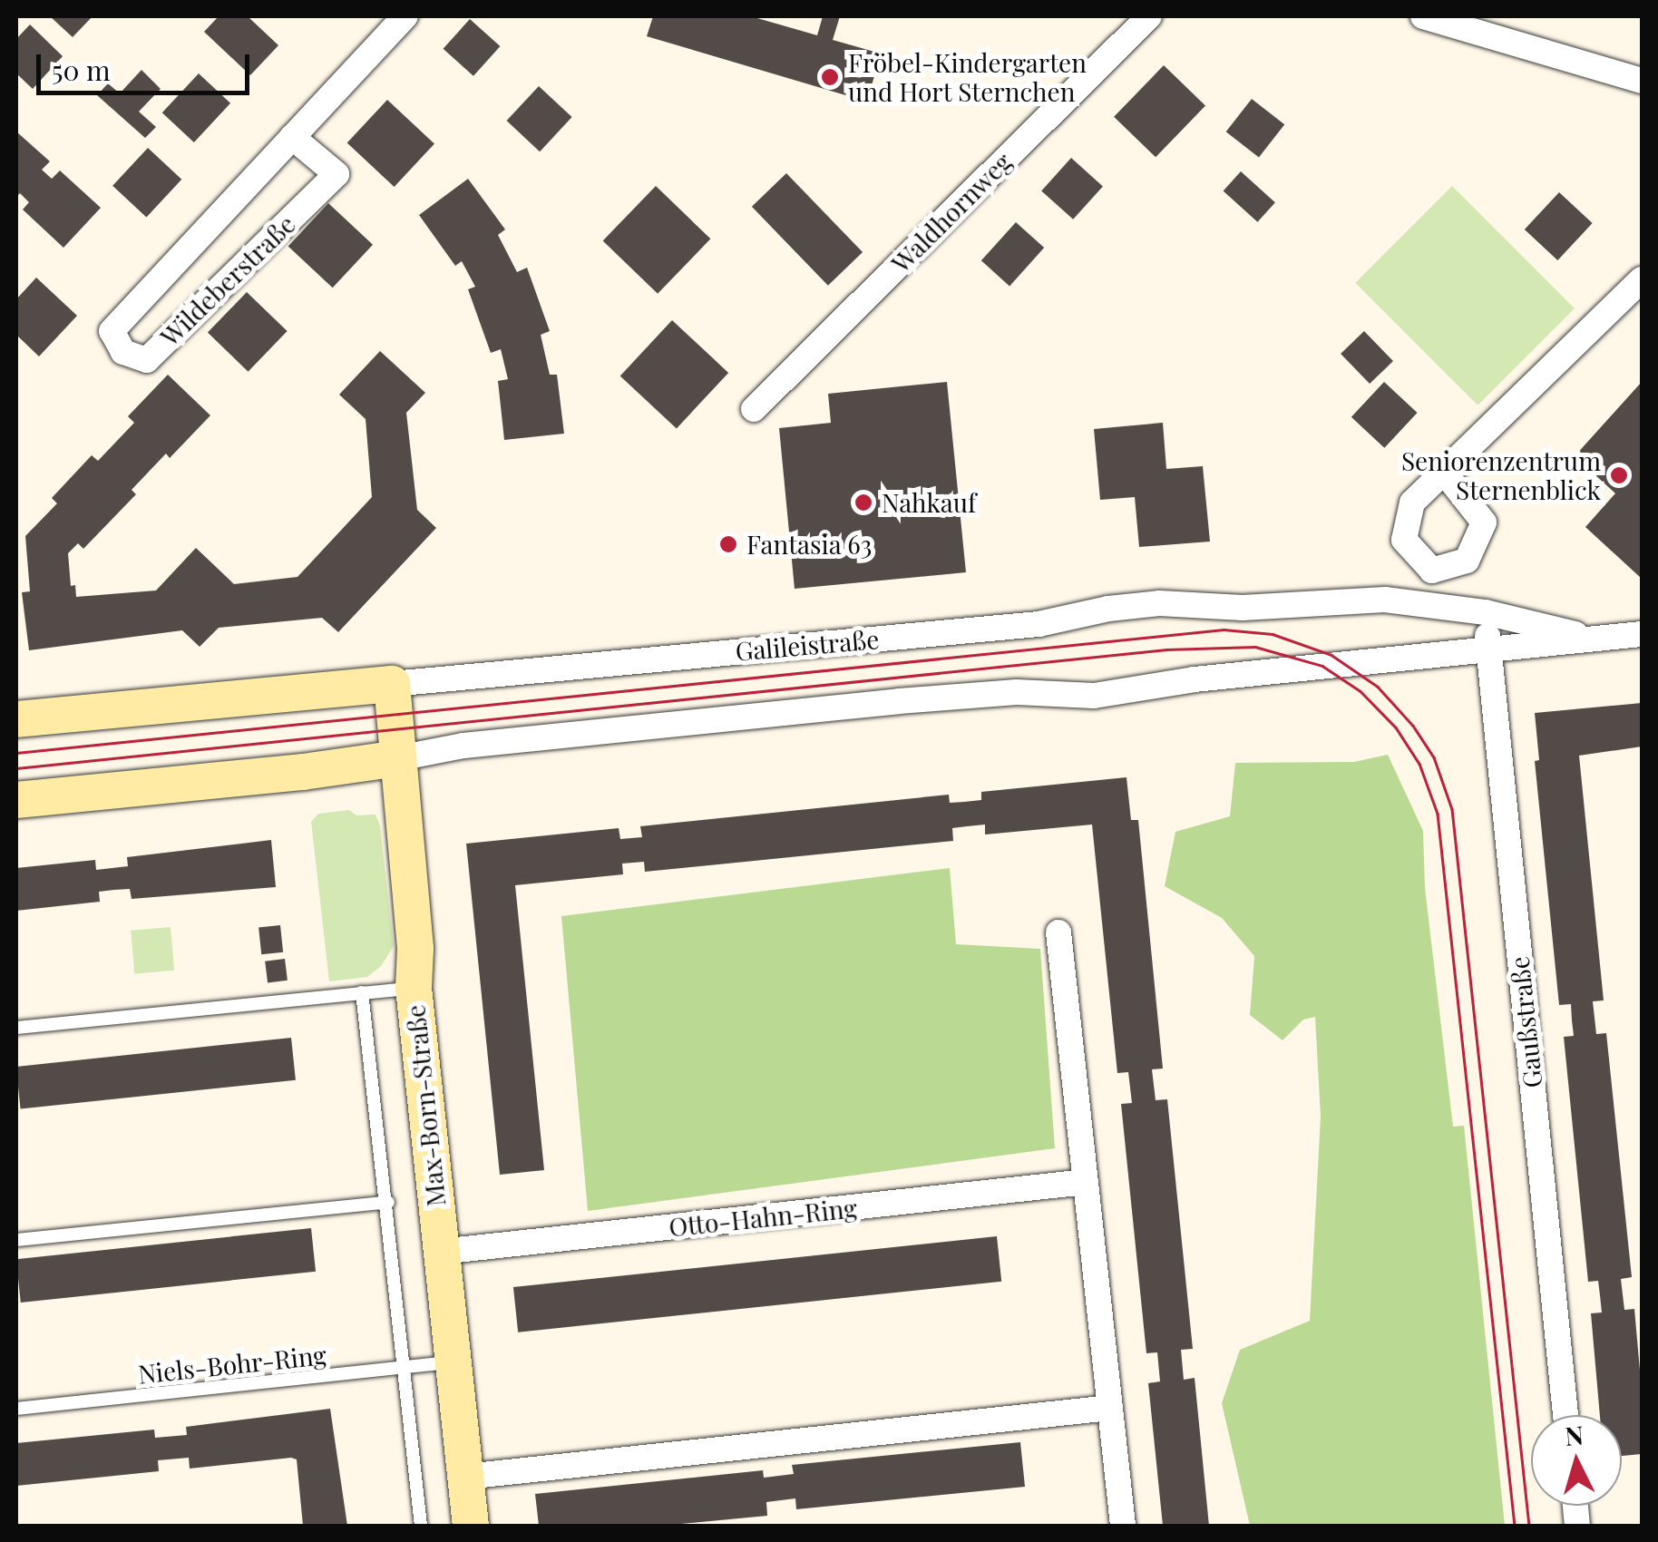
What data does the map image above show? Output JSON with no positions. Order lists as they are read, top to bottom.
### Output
{
  "streets": {
    "street": [
      "Waldhornweg",
      "Wildeberstraße",
      "Galileistraße",
      "Gaußstraße",
      "Max-Born-Straße",
      "Otto-Hahn-Ring"
    ],
    "lane": ["Niels-Bohr-Ring"]
  },
  "crossings": [
    ["Galileistraße", "Gaußstraße"],
    ["Galileistraße", "Max-Born-Straße"],
    ["Max-Born-Straße", "Otto-Hahn-Ring"],
    ["Max-Born-Straße", "Niels-Bohr-Ring"]
  ],
  "places": [
    "Fröbel-Kindergarten und Hort Sternchen",
    "Seniorenzentrum Sternenblick",
    "Nahkauf",
    "Fantasia 63"
  ],
  "scale_bar": "50 m",
  "north": "top"
}
